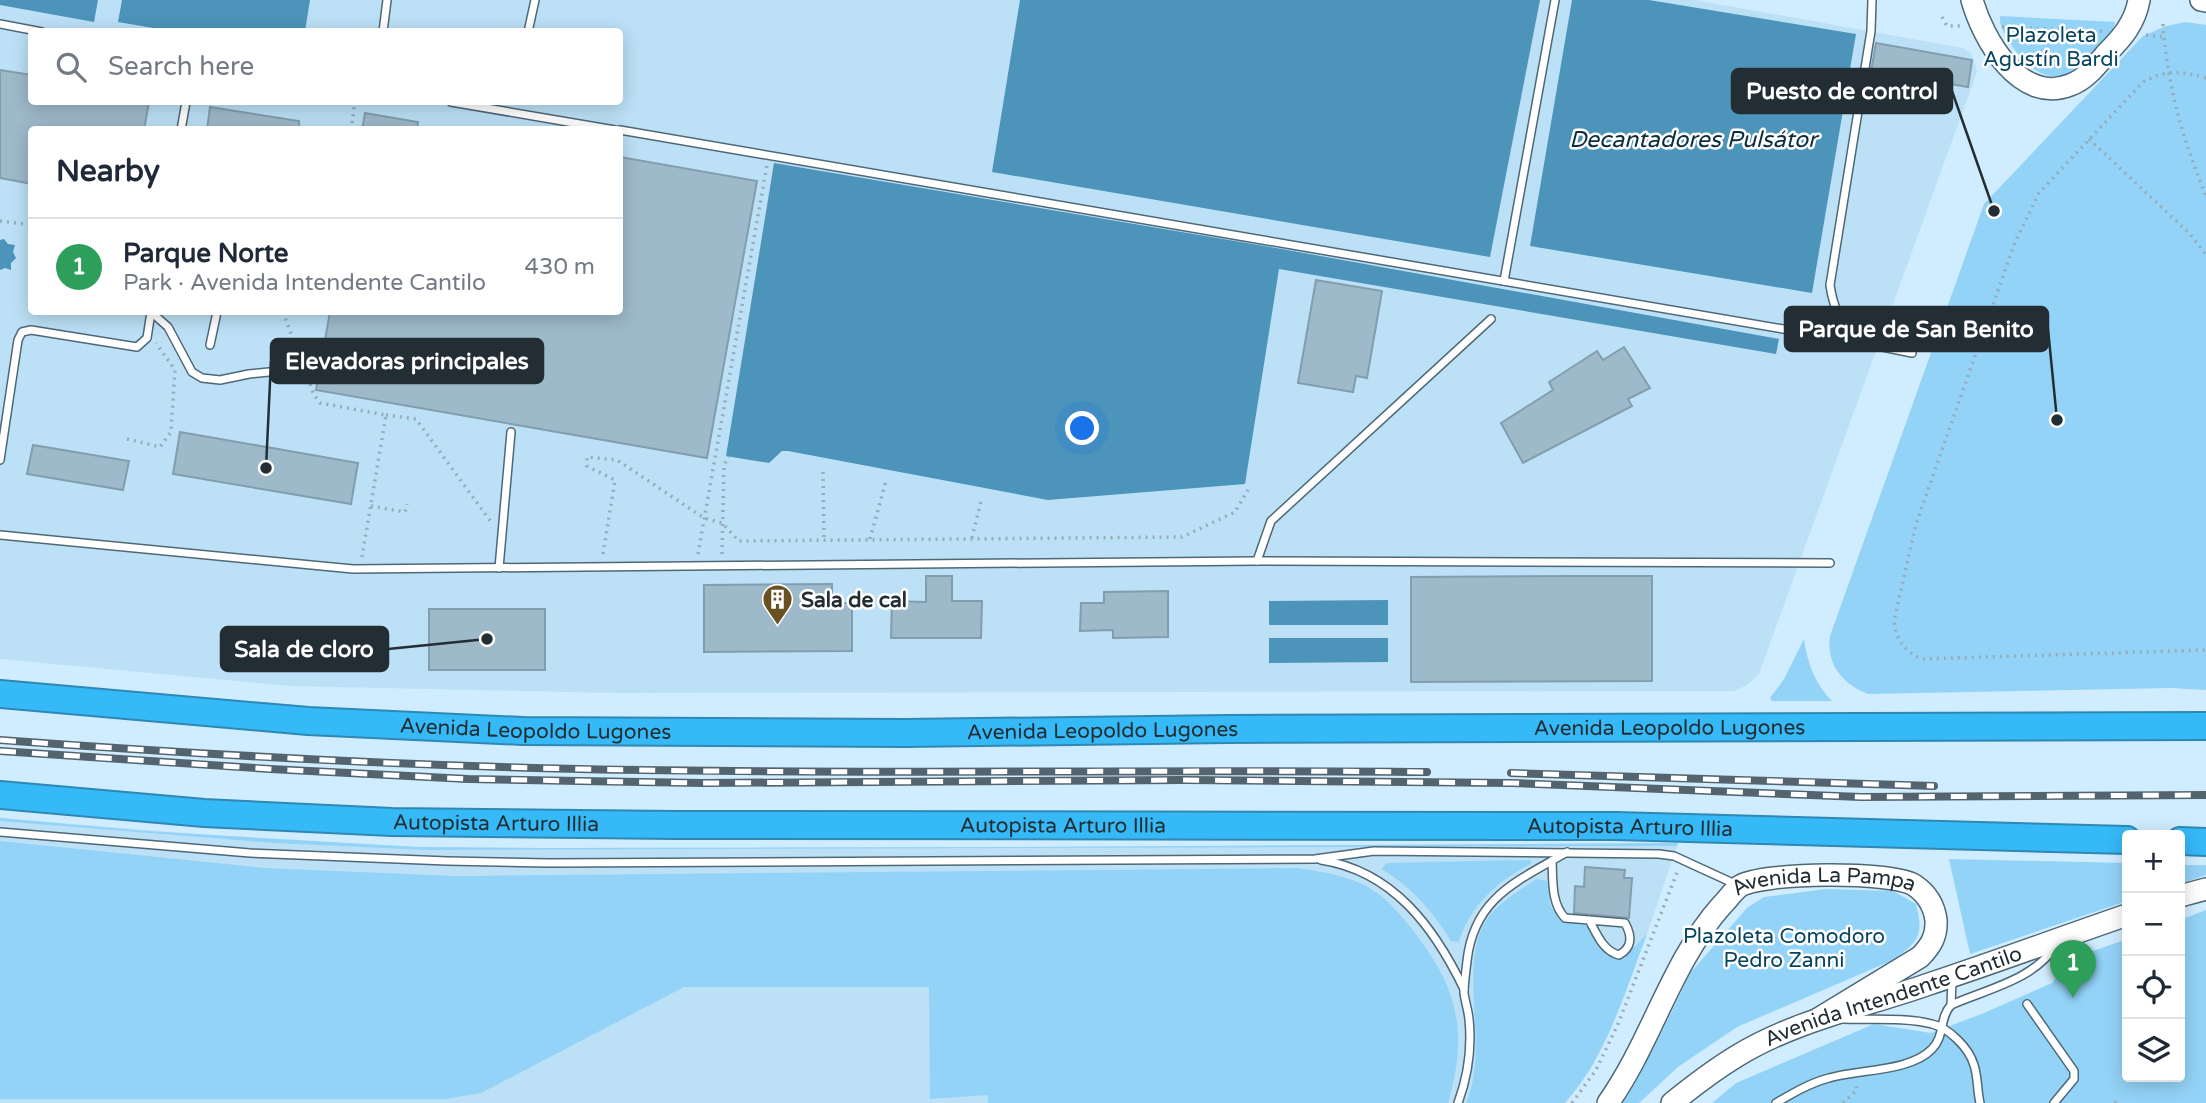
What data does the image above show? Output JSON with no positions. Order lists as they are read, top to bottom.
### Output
{
  "streets": {
    "highway": ["Avenida Leopoldo Lugones", "Autopista Arturo Illia"],
    "main road": ["Avenida La Pampa", "Avenida Intendente Cantilo"]
  },
  "crossings": [
    ["Avenida La Pampa", "Avenida Intendente Cantilo"]
  ],
  "water": ["Decantadores Pulsátor"],
  "parks": ["Plazoleta Agustín Bardi", "Plazoleta Comodoro Pedro Zanni"],
  "places": {
    "other": [
      "Puesto de control",
      "Parque de San Benito",
      "Elevadoras principales",
      "Sala de cloro"
    ],
    "building": ["Sala de cal"]
  },
  "page": {
    "search": "Search here",
    "heading": "Nearby",
    "list": [
      {
        "mark": "1",
        "name": "Parque Norte",
        "note": "Park · Avenida Intendente Cantilo",
        "value": "430 m"
      }
    ],
    "map_buttons": ["+", "−"],
    "pins": "1"
  }
}
